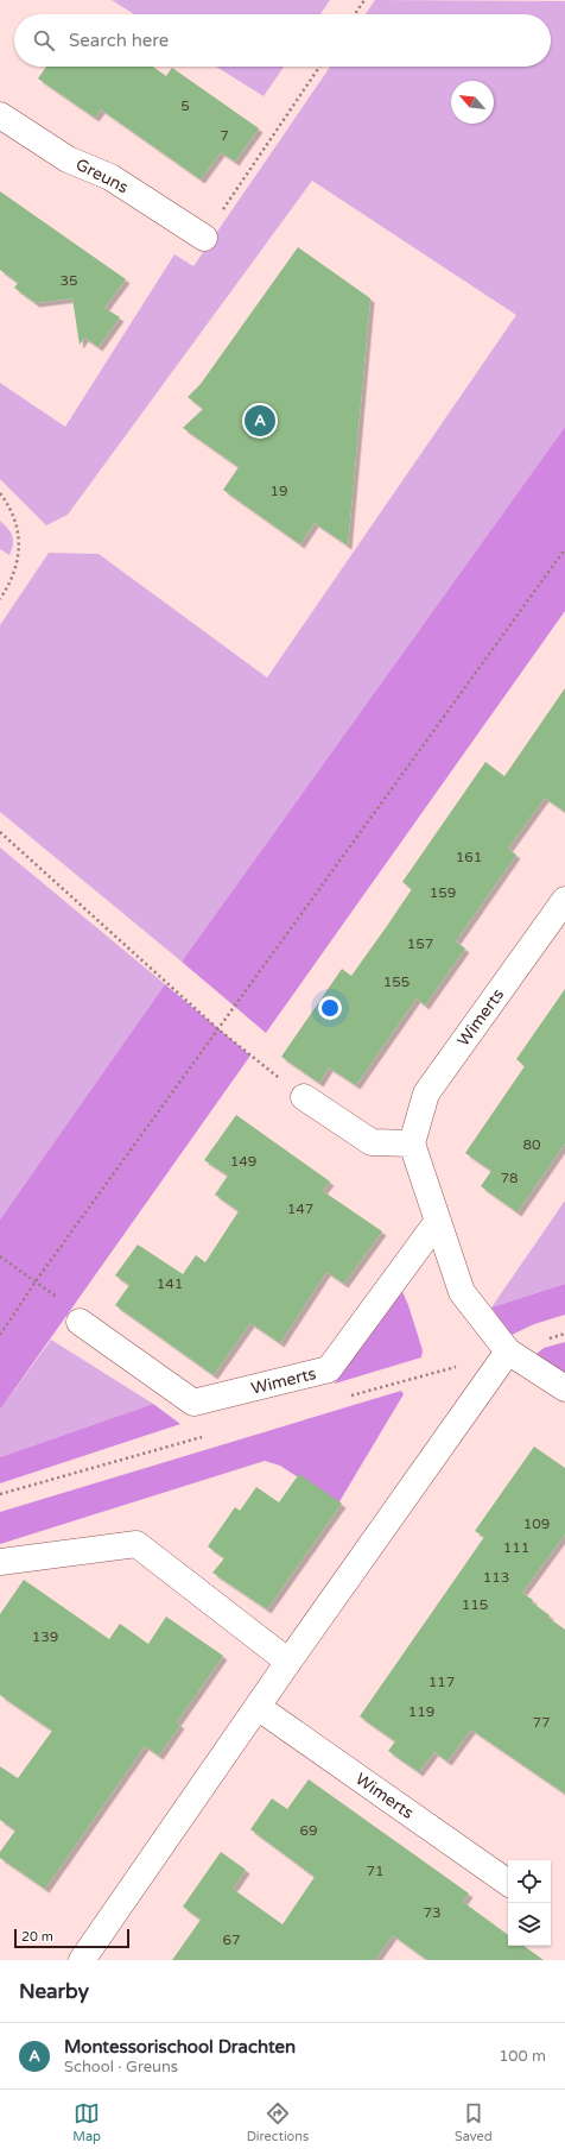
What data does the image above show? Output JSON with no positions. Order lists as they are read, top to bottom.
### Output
{
  "streets": {
    "street": ["Greuns", "Wimerts"]
  },
  "house_numbers": [
    "5",
    "7",
    "35",
    "19",
    "161",
    "159",
    "157",
    "155",
    "80",
    "149",
    "78",
    "147",
    "141",
    "109",
    "111",
    "113",
    "115",
    "139",
    "117",
    "119",
    "77",
    "69",
    "71",
    "73",
    "67"
  ],
  "scale_bar": "20 m",
  "north": "top left",
  "page": {
    "search": "Search here",
    "pins": "A",
    "scale": "20 m",
    "heading": "Nearby",
    "list": [
      {
        "mark": "A",
        "name": "Montessorischool Drachten",
        "note": "School · Greuns",
        "value": "100 m"
      }
    ],
    "nav": ["Map", "Directions", "Saved"]
  }
}
